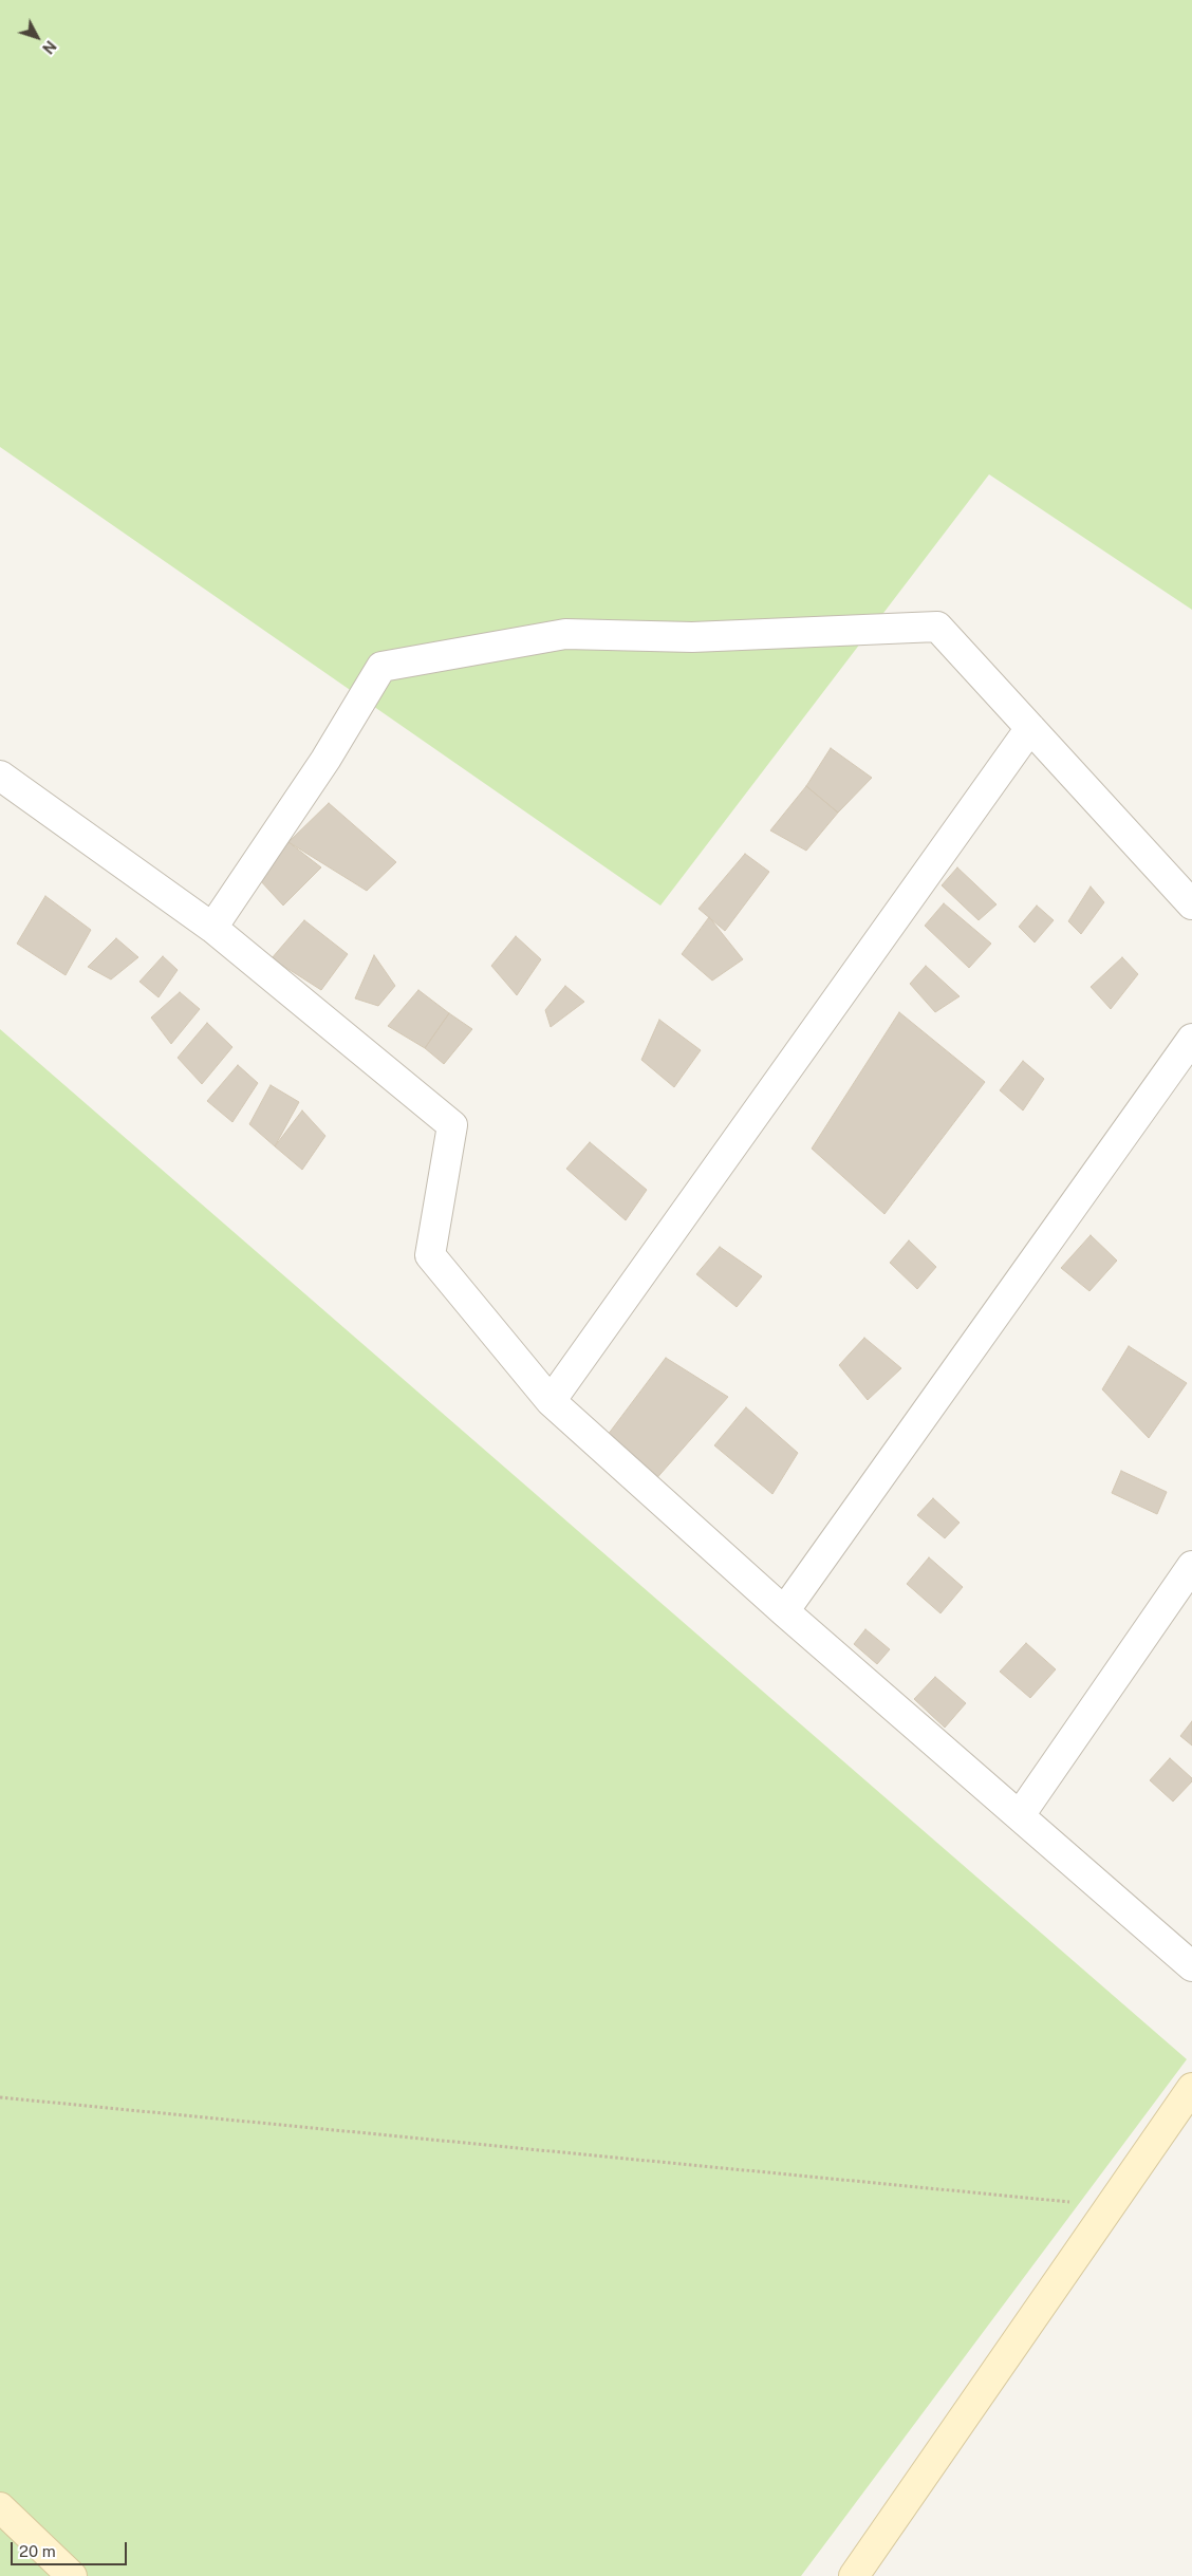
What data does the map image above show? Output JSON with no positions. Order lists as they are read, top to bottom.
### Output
{
  "scale_bar": "20 m",
  "north": "bottom right"
}
